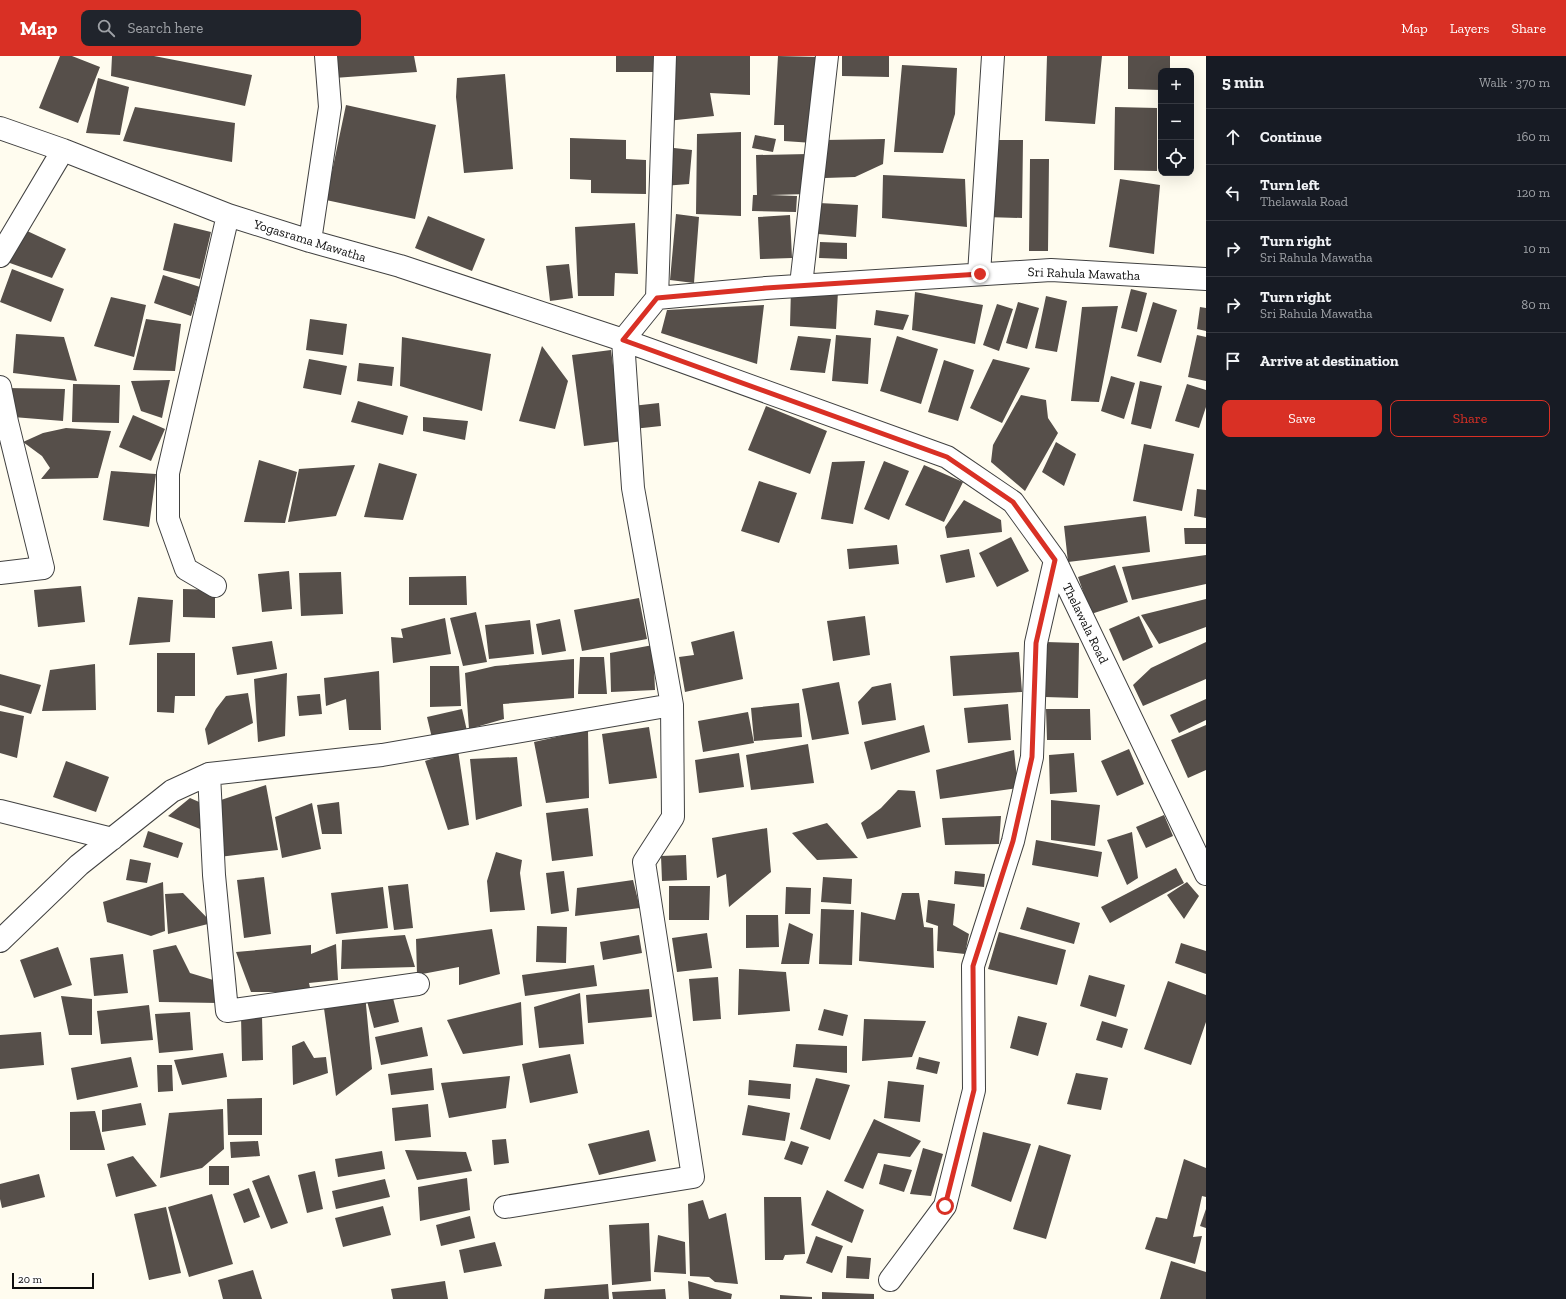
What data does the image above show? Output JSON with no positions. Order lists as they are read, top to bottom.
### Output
{
  "streets": {
    "street": ["Yogasrama Mawatha", "Sri Rahula Mawatha", "Thelawala Road"]
  },
  "crossings": [
    ["Yogasrama Mawatha", "Thelawala Road"]
  ],
  "scale_bar": "20 m",
  "page": {
    "header": "Map",
    "search": "Search here",
    "nav": ["Map", "Layers", "Share"],
    "heading": ["5 min", "Walk · 370 m"],
    "map_buttons": ["+", "−"],
    "list": [
      ["Continue", "160 m"],
      ["Turn left", "Thelawala Road", "120 m"],
      ["Turn right", "Sri Rahula Mawatha", "10 m"],
      ["Turn right", "Sri Rahula Mawatha", "80 m"],
      "Arrive at destination"
    ],
    "buttons": ["Save", "Share"],
    "scale": "20 m"
  }
}
